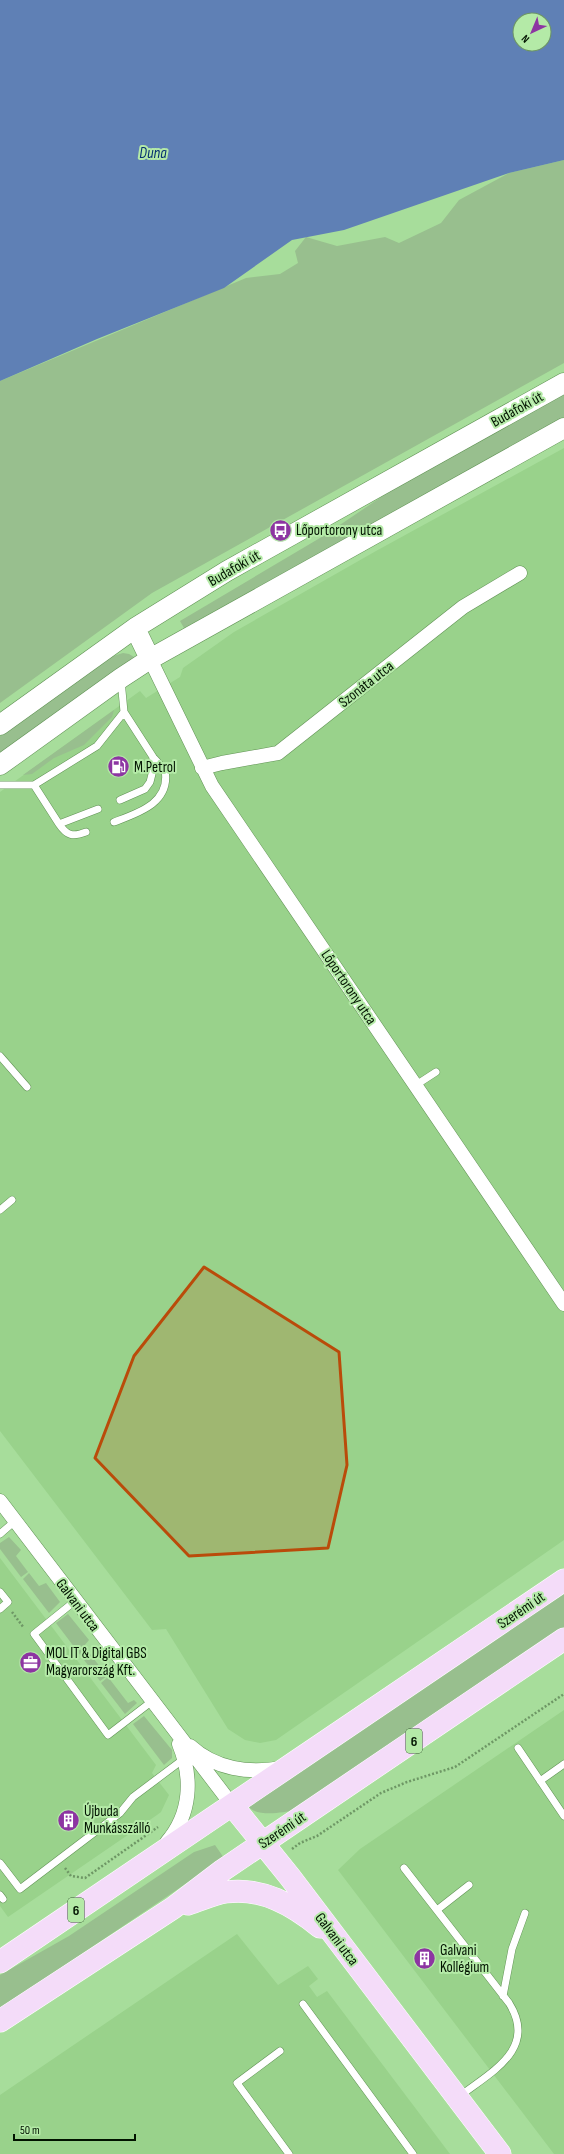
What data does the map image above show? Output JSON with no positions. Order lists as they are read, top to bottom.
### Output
{
  "streets": {
    "main road": [
      "Budafoki út",
      "Galvani utca",
      "Szerémi út",
      "6"
    ],
    "street": ["Szonáta utca", "Lőportorony utca"]
  },
  "crossings": [
    ["Szonáta utca", "Lőportorony utca"],
    ["Galvani utca", "Szerémi út"]
  ],
  "water": ["Duna"],
  "places": {
    "bus stop": ["Lőportorony utca"],
    "fuel station": ["M.Petrol"],
    "office": ["MOL IT & Digital GBS Magyarország Kft."],
    "building": ["Újbuda Munkásszálló", "Galvani Kollégium"]
  },
  "scale_bar": "50 m",
  "north": "bottom left"
}
